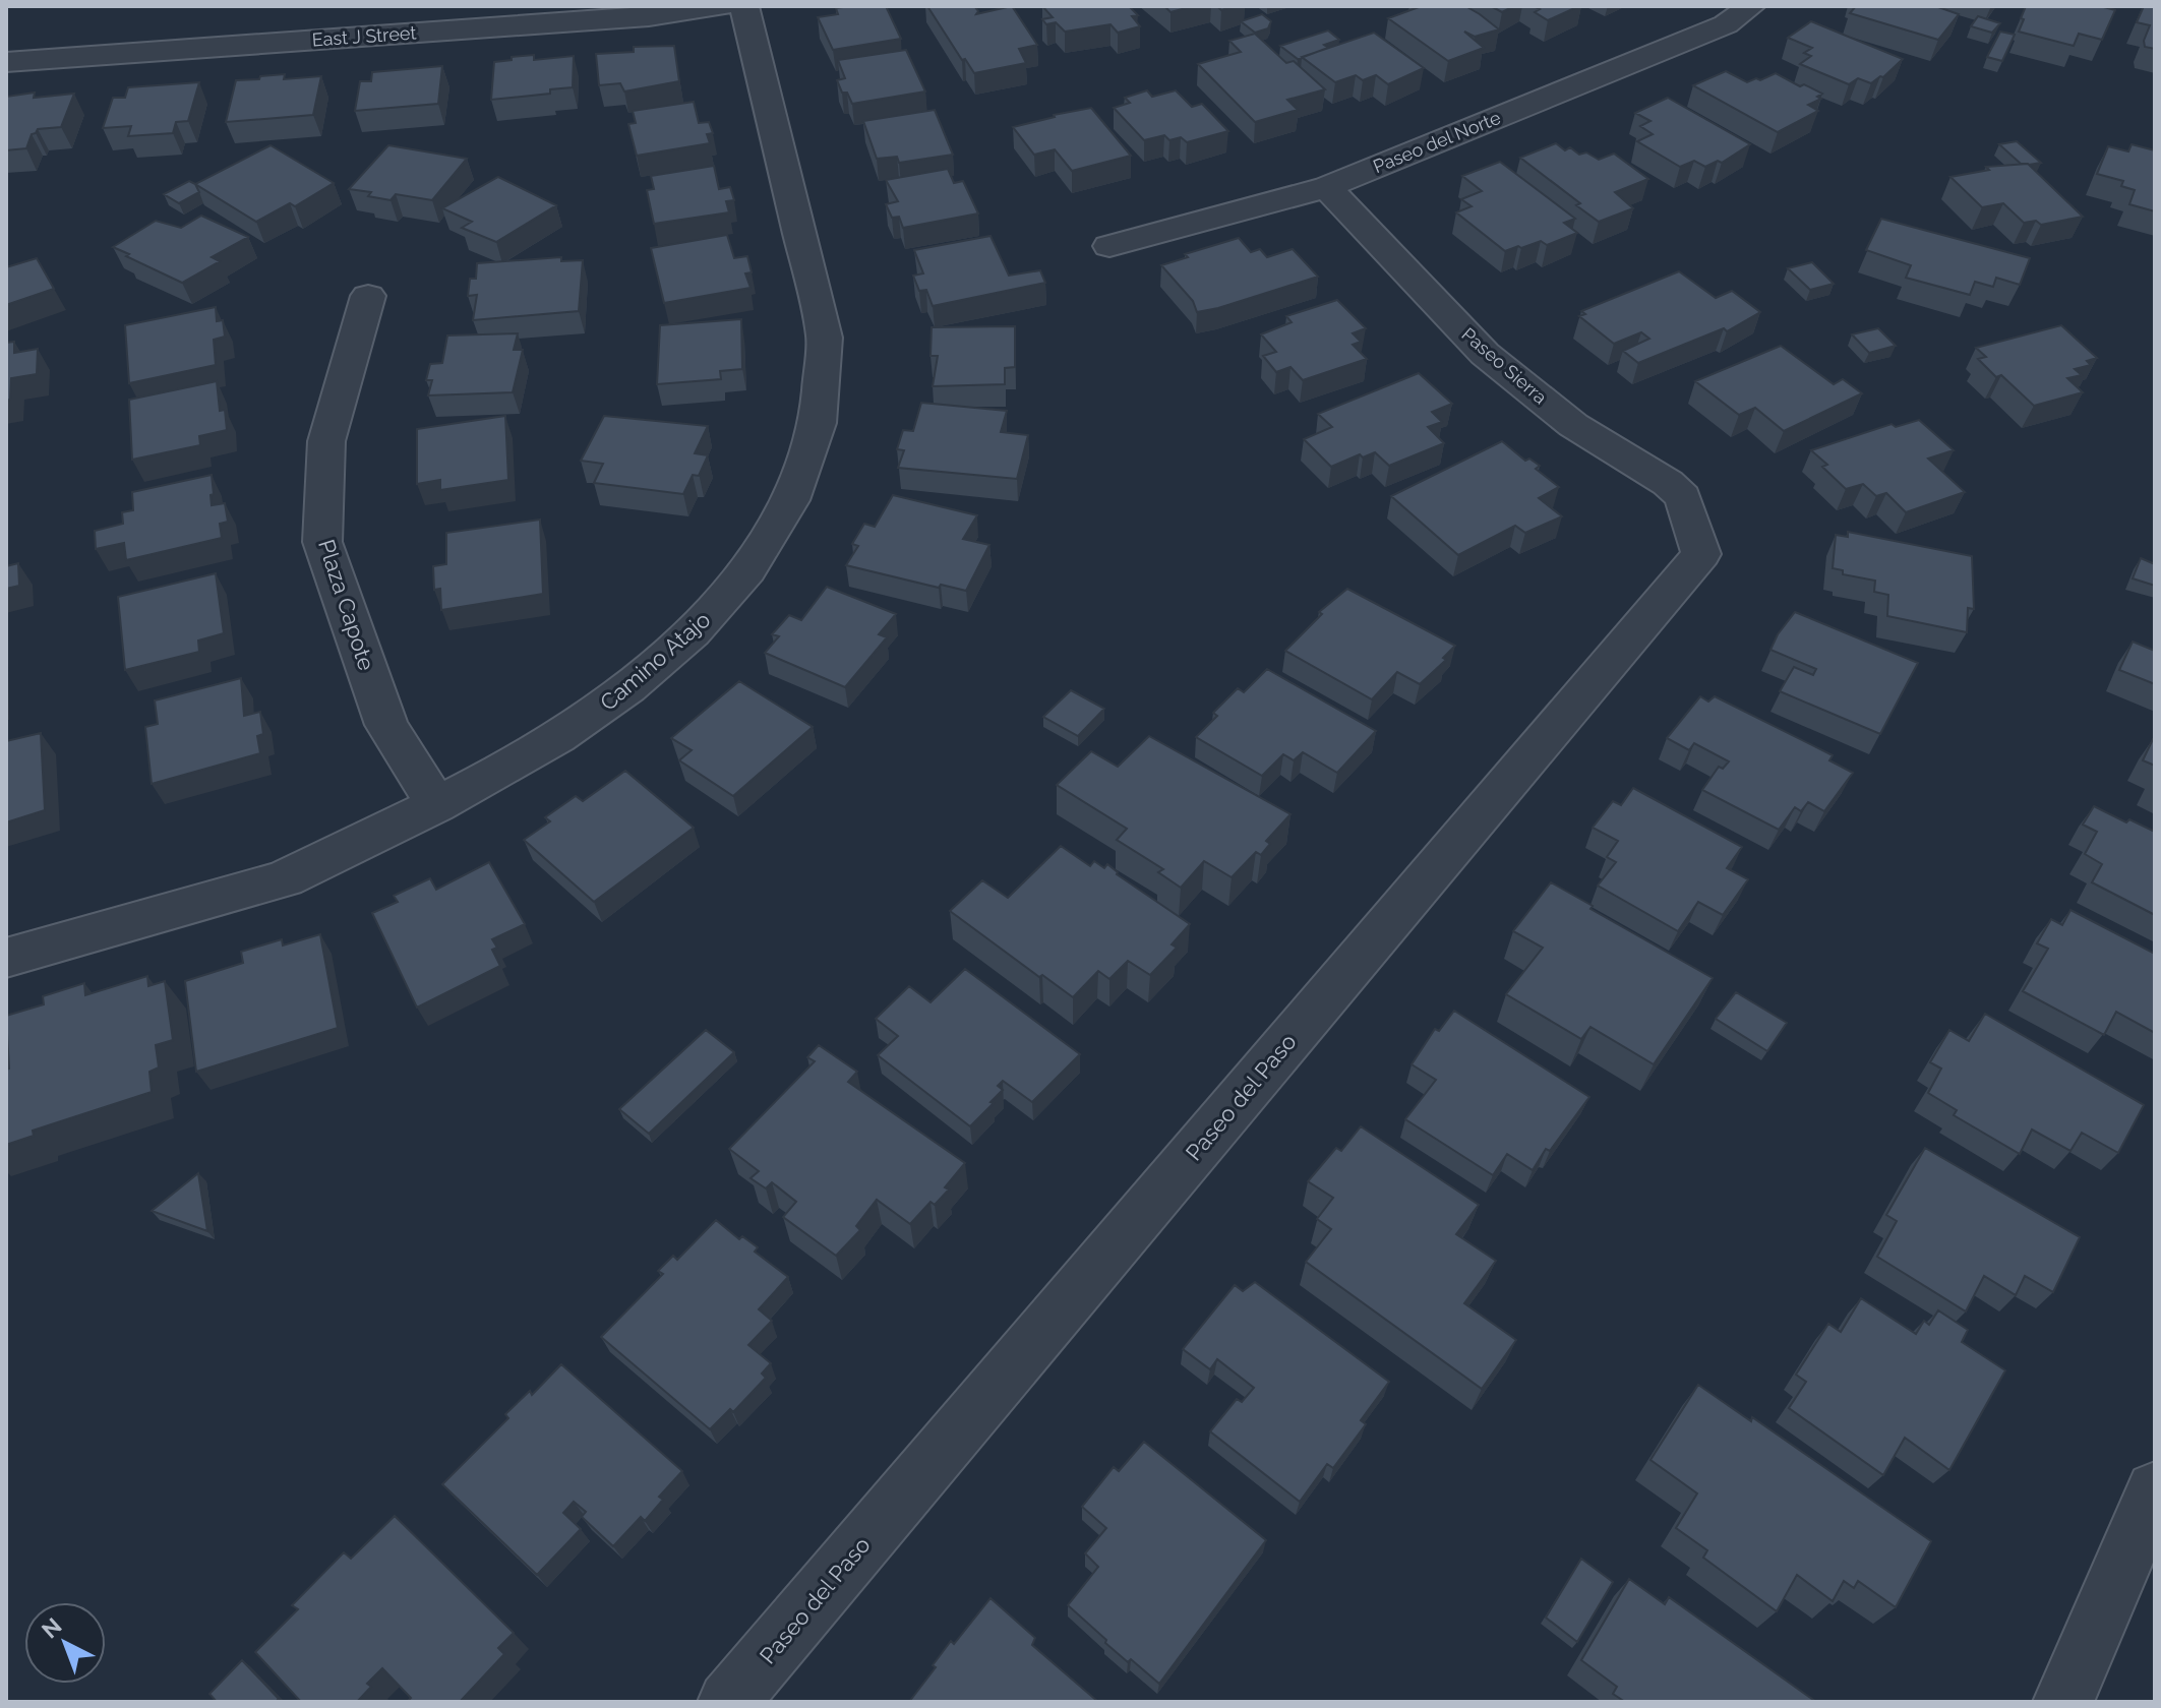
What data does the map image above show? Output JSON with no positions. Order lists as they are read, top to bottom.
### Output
{
  "streets": {
    "street": [
      "East J Street",
      "Paseo del Norte",
      "Paseo Sierra",
      "Plaza Capote",
      "Camino Atajo",
      "Paseo del Paso"
    ]
  },
  "crossings": [
    ["Paseo del Norte", "Paseo Sierra"],
    ["Paseo Sierra", "Paseo del Paso"],
    ["Plaza Capote", "Camino Atajo"]
  ],
  "north": "top left"
}
